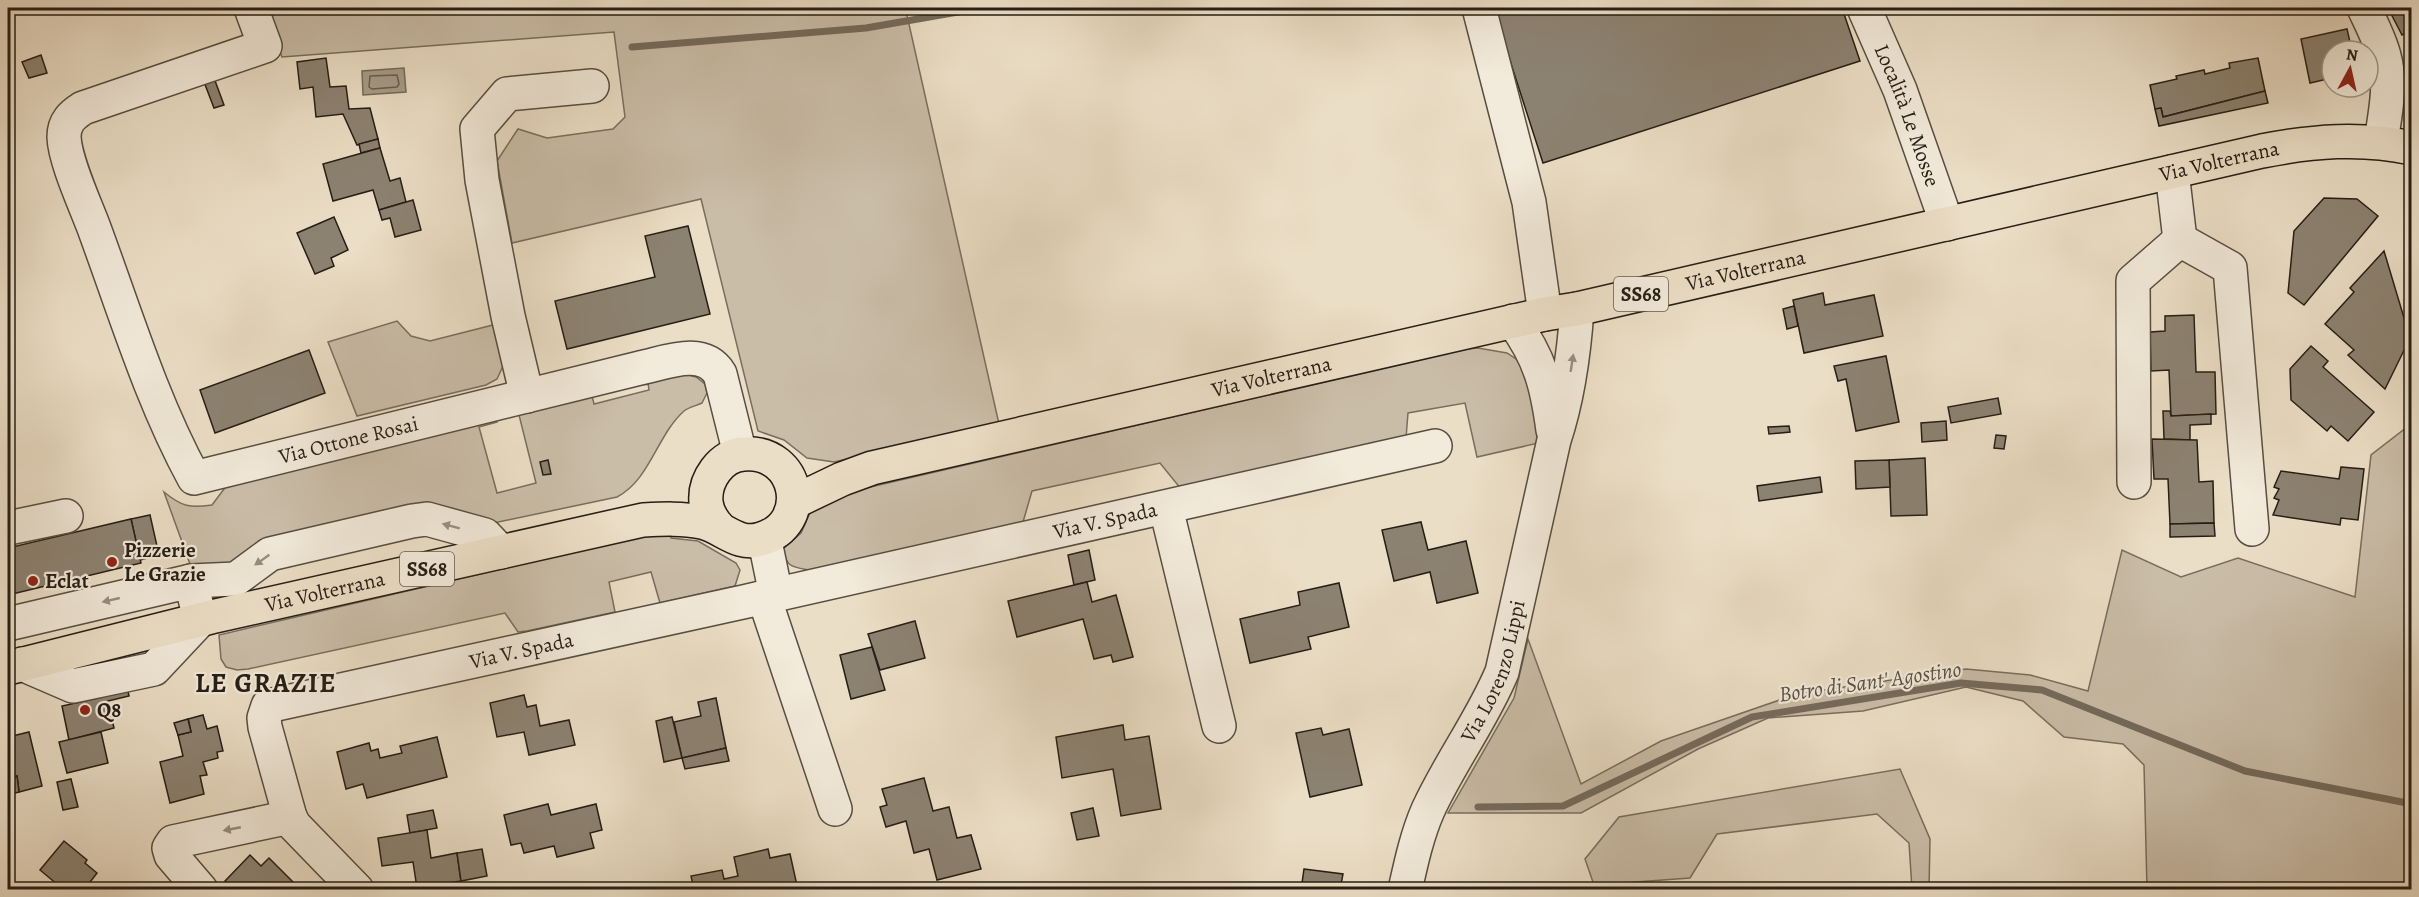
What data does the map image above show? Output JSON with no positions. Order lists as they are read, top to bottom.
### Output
{
  "streets": {
    "main road": ["Via Volterrana", "SS68"],
    "street": [
      "Località Le Mosse",
      "Via Ottone Rosai",
      "Via V. Spada",
      "Via Lorenzo Lippi"
    ]
  },
  "crossings": [
    ["Località Le Mosse", "Via Volterrana"],
    ["Via Volterrana", "Via Ottone Rosai"],
    ["Via Volterrana", "Via Lorenzo Lippi"]
  ],
  "districts": ["LE GRAZIE"],
  "water": ["Botro di Sant' Agostino"],
  "places": ["Pizzerie Le Grazie", "Eclat", "Q8"],
  "north": "top"
}
